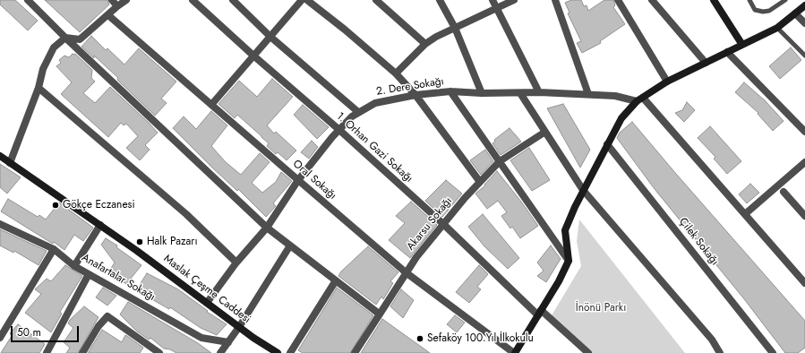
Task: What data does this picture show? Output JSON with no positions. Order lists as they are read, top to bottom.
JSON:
{
  "streets": {
    "street": [
      "2. Dere Sokağı",
      "1. Orhan Gazi Sokağı",
      "Oral Sokağı",
      "Akarsu Sokağı",
      "Çilek Sokağı",
      "Anafartalar Sokağı",
      "Maslak Çeşme Caddesi"
    ]
  },
  "crossings": [
    ["2. Dere Sokağı", "1. Orhan Gazi Sokağı"],
    ["2. Dere Sokağı", "Oral Sokağı"],
    ["2. Dere Sokağı", "Maslak Çeşme Caddesi"],
    ["1. Orhan Gazi Sokağı", "Akarsu Sokağı"],
    ["Oral Sokağı", "Akarsu Sokağı"]
  ],
  "parks": ["İnönü Parkı"],
  "places": ["Gökçe Eczanesi", "Halk Pazarı", "Sefaköy 100.Yıl İlkokulu"],
  "scale_bar": "50 m"
}
